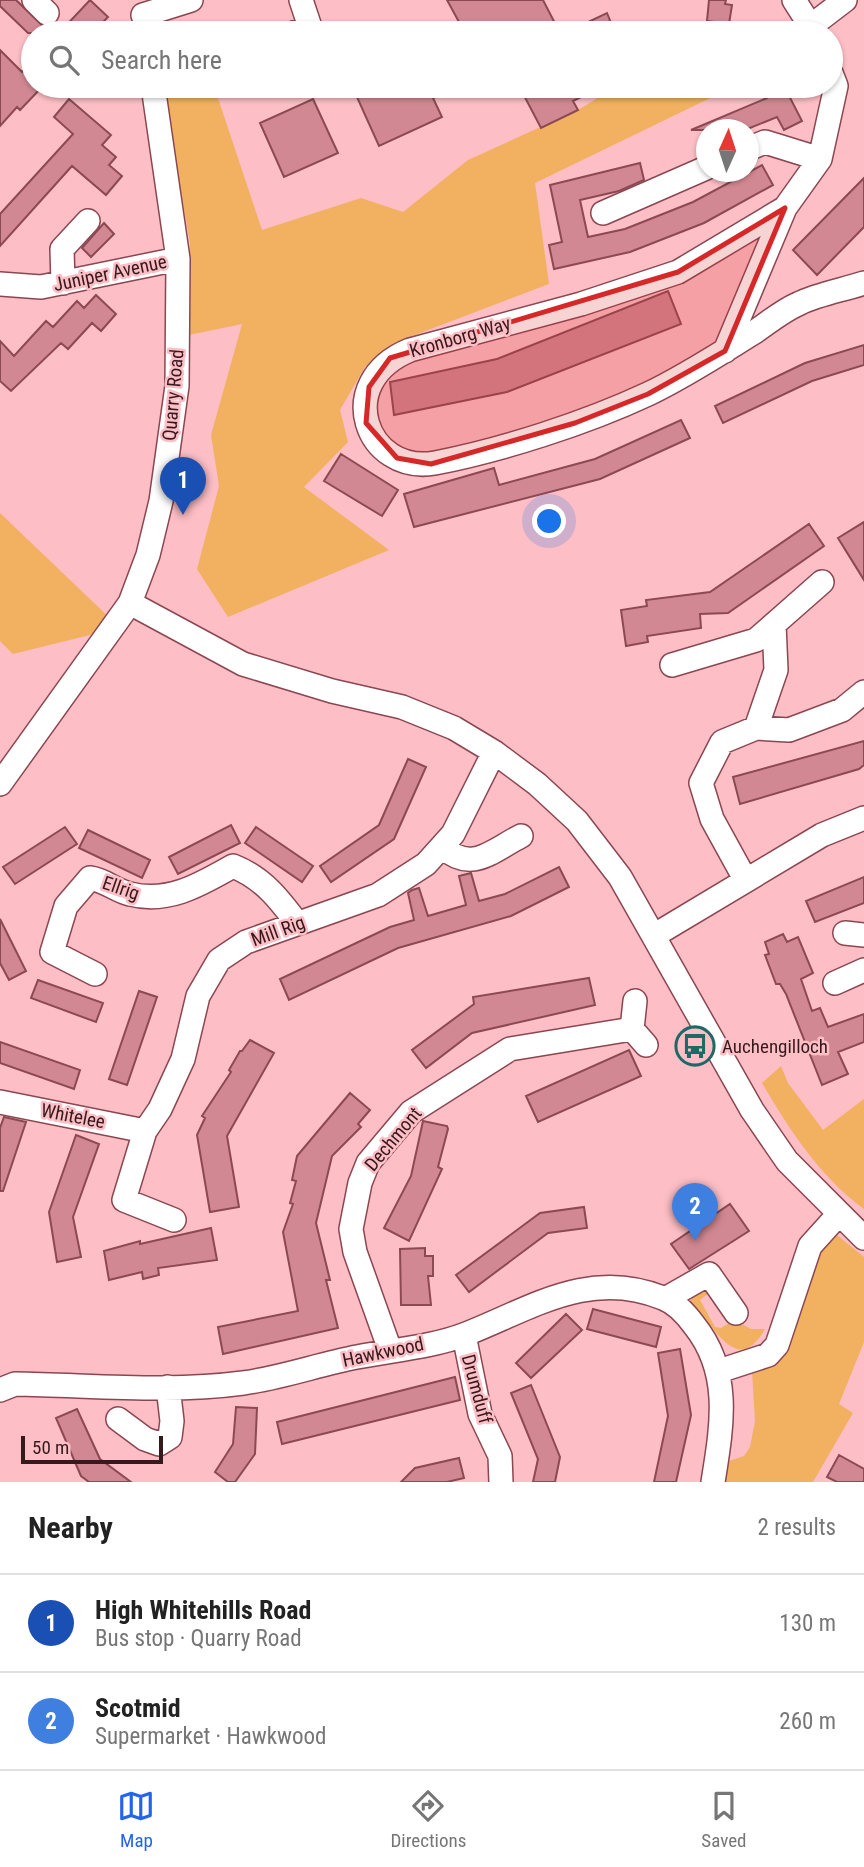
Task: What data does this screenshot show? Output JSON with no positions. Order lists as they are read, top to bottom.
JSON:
{
  "streets": {
    "street": [
      "Juniper Avenue",
      "Kronborg Way",
      "Quarry Road",
      "Ellrig",
      "Mill Rig",
      "Whitelee",
      "Dechmont",
      "Hawkwood",
      "Drumduff"
    ]
  },
  "crossings": [
    ["Juniper Avenue", "Quarry Road"],
    ["Ellrig", "Mill Rig"],
    ["Mill Rig", "Whitelee"],
    ["Dechmont", "Hawkwood"],
    ["Hawkwood", "Drumduff"]
  ],
  "places": {
    "bus stop": ["Auchengilloch"]
  },
  "scale_bar": "50 m",
  "north": "top",
  "page": {
    "search": "Search here",
    "pins": ["1", "2"],
    "scale": "50 m",
    "heading": ["Nearby", "2 results"],
    "list": [
      {
        "mark": "1",
        "name": "High Whitehills Road",
        "note": "Bus stop · Quarry Road",
        "value": "130 m"
      },
      {
        "mark": "2",
        "name": "Scotmid",
        "note": "Supermarket · Hawkwood",
        "value": "260 m"
      }
    ],
    "nav": ["Map", "Directions", "Saved"]
  }
}
